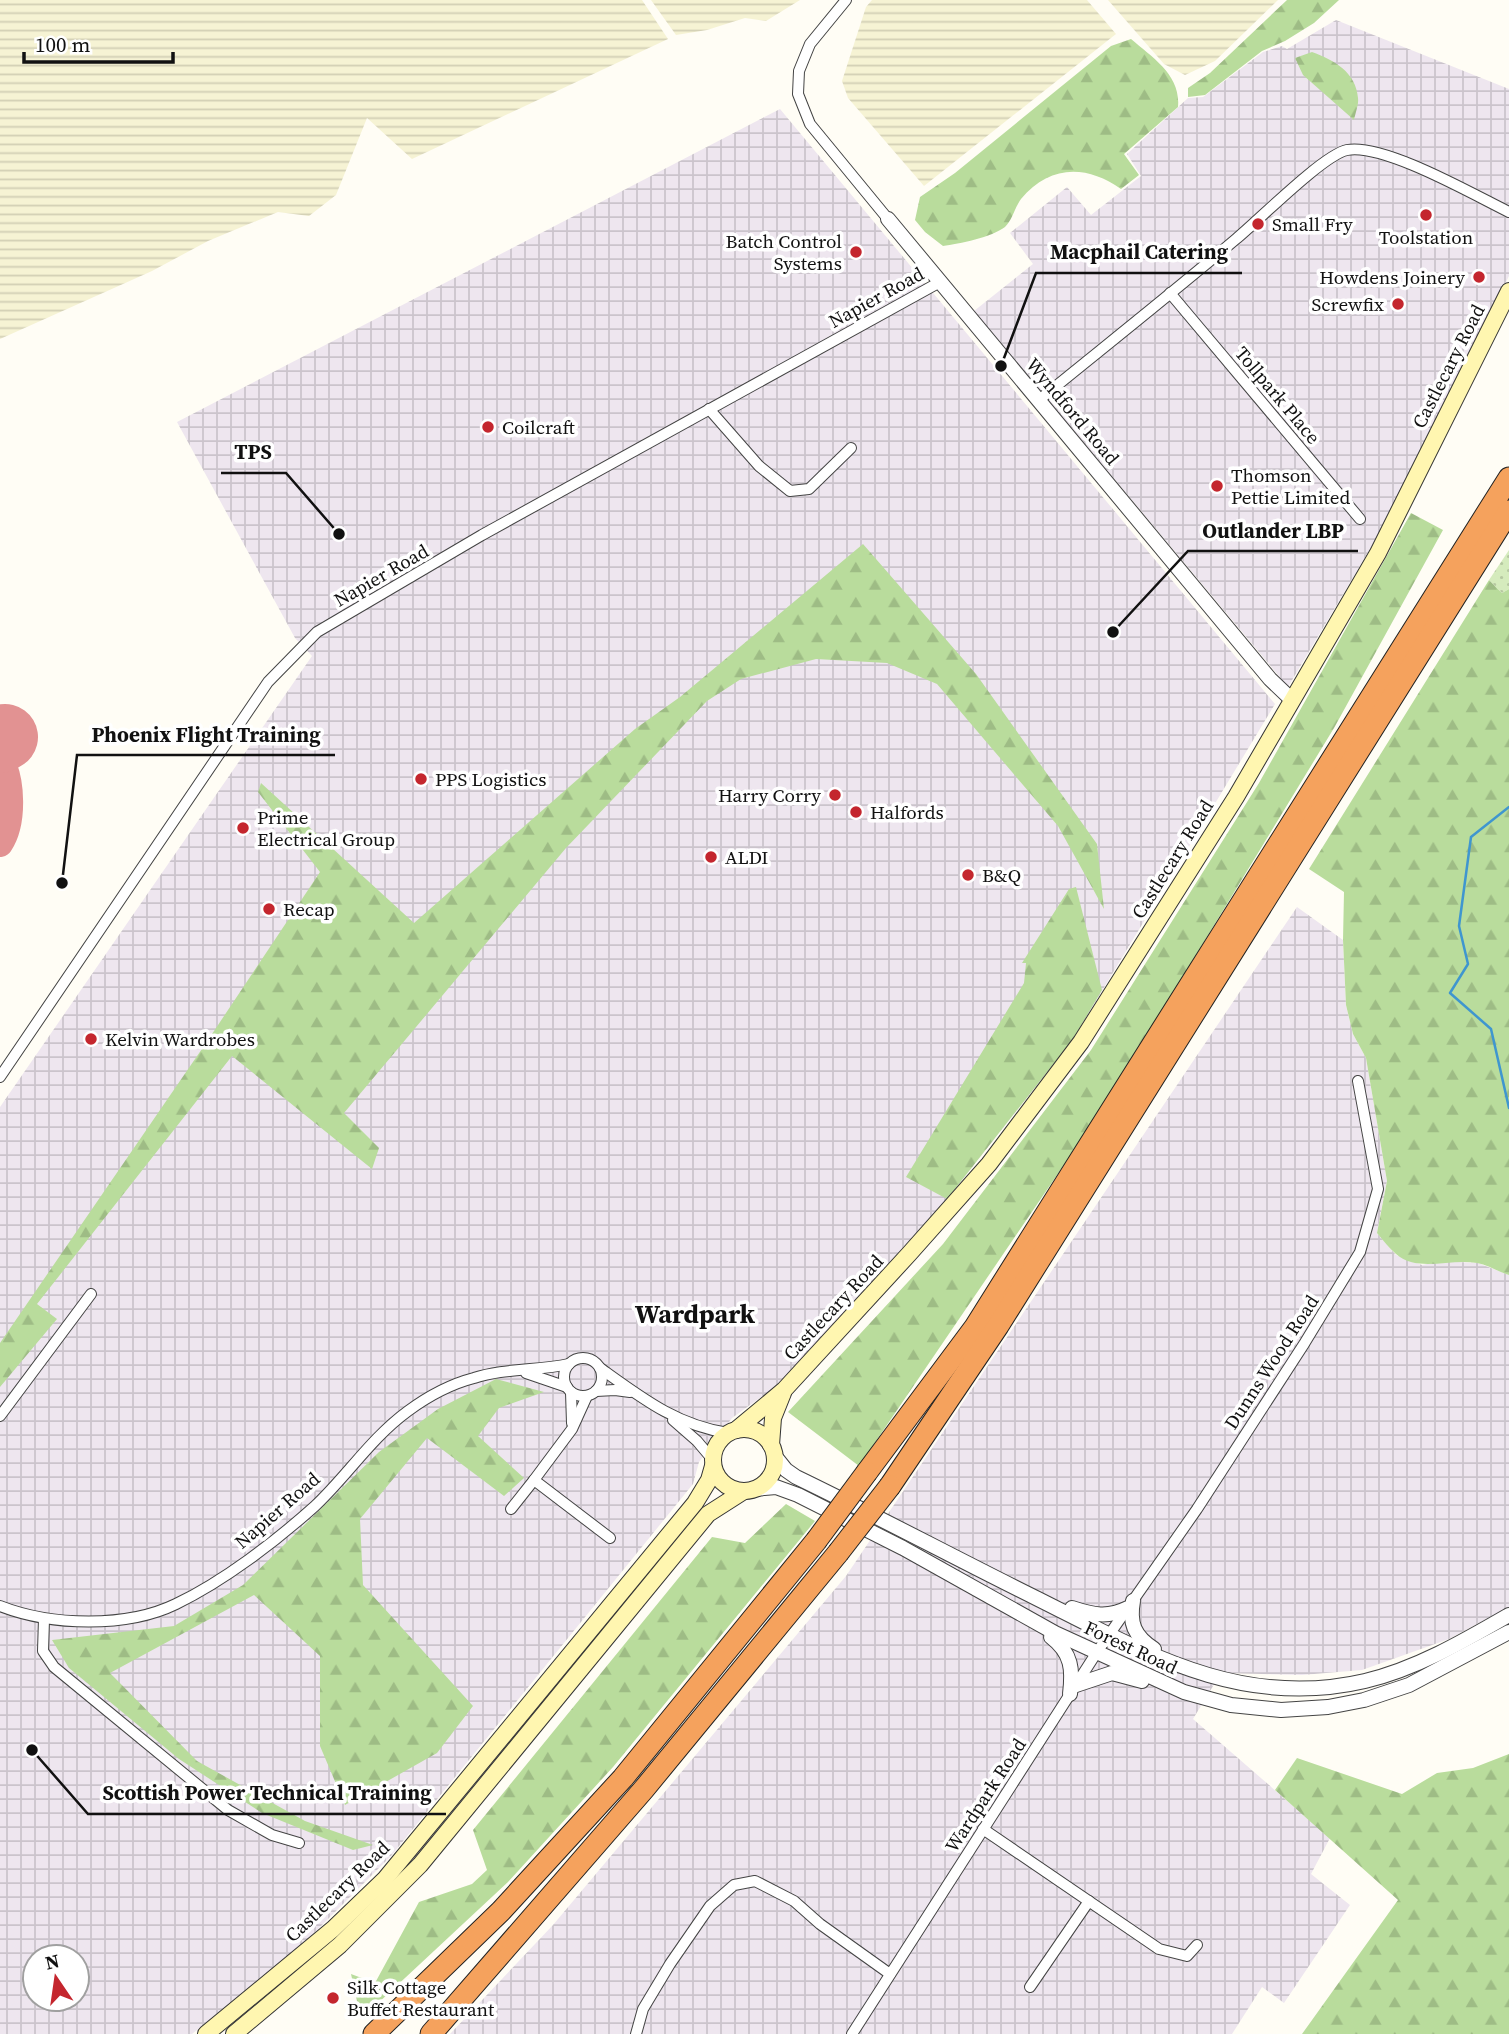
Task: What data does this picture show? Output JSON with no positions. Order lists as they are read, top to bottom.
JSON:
{
  "streets": {
    "main road": ["Castlecary Road"],
    "street": [
      "Napier Road",
      "Tollpark Place",
      "Wyndford Road",
      "Dunns Wood Road",
      "Forest Road",
      "Wardpark Road"
    ]
  },
  "crossings": [
    ["Napier Road", "Wyndford Road"],
    ["Castlecary Road", "Wyndford Road"],
    ["Castlecary Road", "Forest Road"],
    ["Dunns Wood Road", "Forest Road"],
    ["Dunns Wood Road", "Wardpark Road"],
    ["Forest Road", "Wardpark Road"]
  ],
  "districts": ["Wardpark"],
  "places": [
    "Toolstation",
    "Small Fry",
    "Batch Control Systems",
    "Howdens Joinery",
    "Screwfix",
    "Macphail Catering",
    "Coilcraft",
    "Thomson Pettie Limited",
    "TPS",
    "Outlander LBP",
    "PPS Logistics",
    "Harry Corry",
    "Halfords",
    "Prime Electrical Group",
    "ALDI",
    "B&Q",
    "Phoenix Flight Training",
    "Recap",
    "Kelvin Wardrobes",
    "Scottish Power Technical Training",
    "Silk Cottage Buffet Restaurant"
  ],
  "scale_bar": "100 m",
  "north": "top"
}
